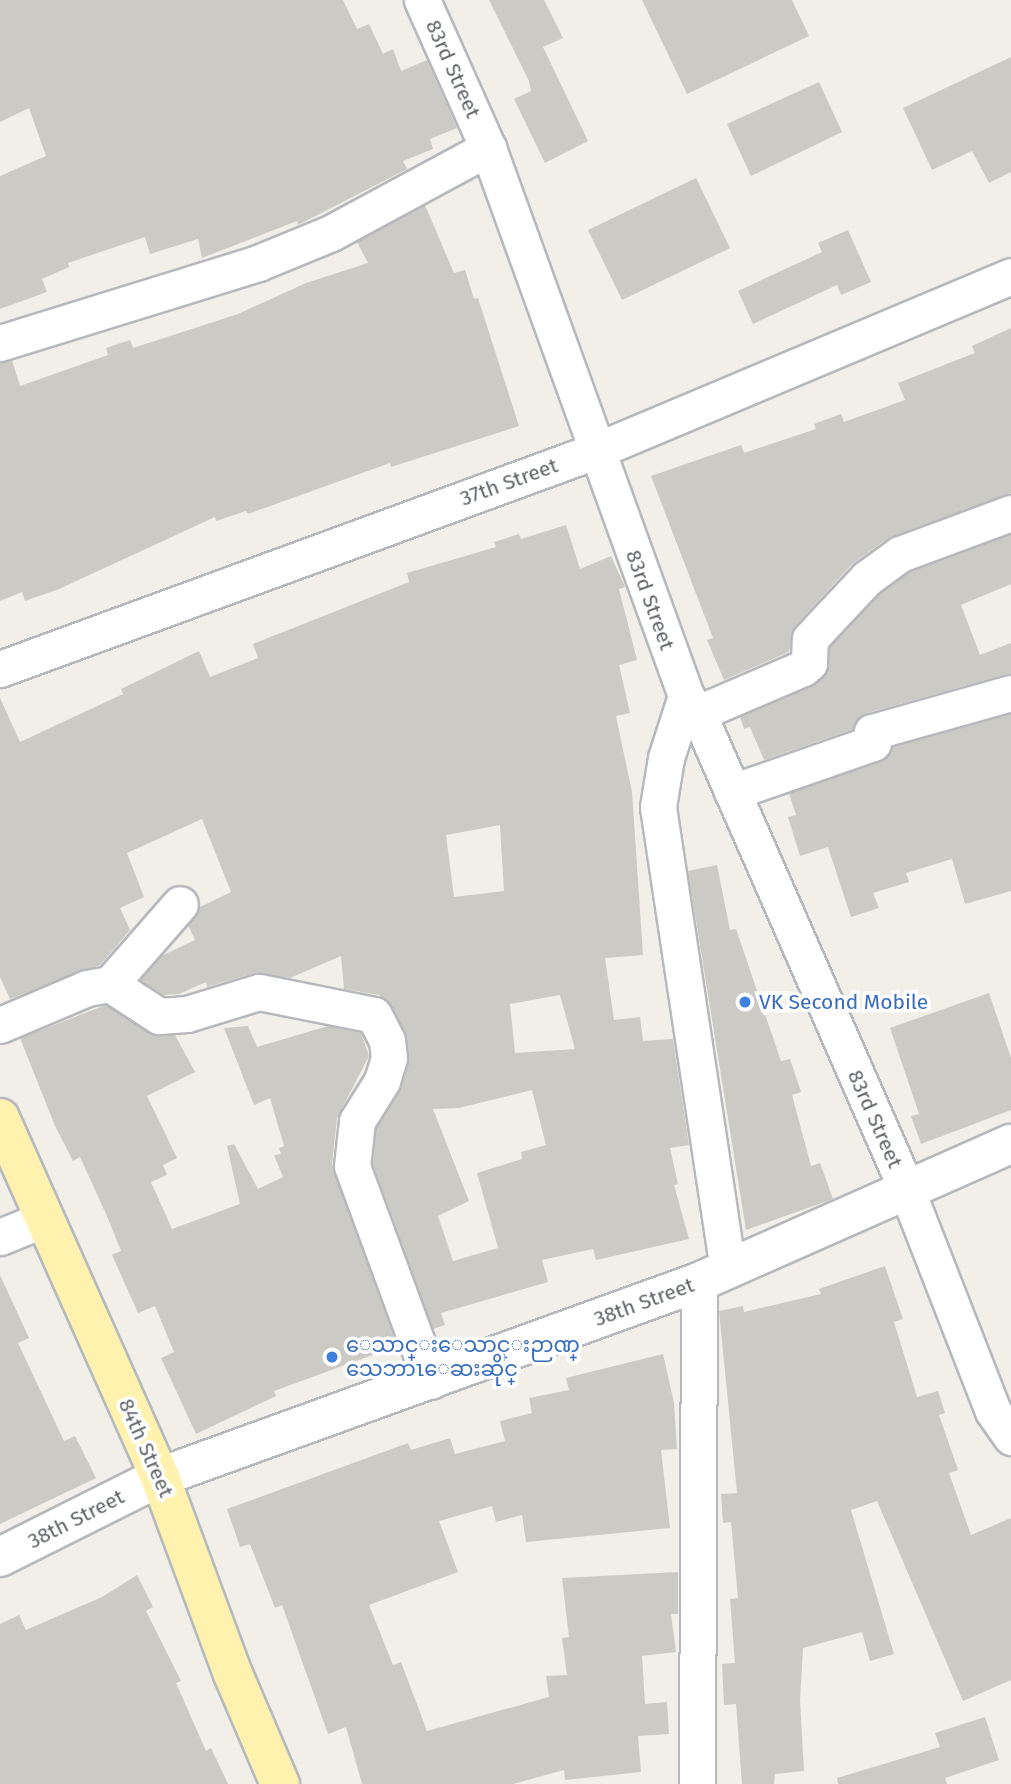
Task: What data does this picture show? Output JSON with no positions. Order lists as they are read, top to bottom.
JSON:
{
  "streets": {
    "main road": ["38th Street", "84th Street"],
    "street": ["83rd Street", "37th Street"]
  },
  "crossings": [
    ["83rd Street", "37th Street"],
    ["83rd Street", "38th Street"],
    ["38th Street", "84th Street"]
  ],
  "places": ["VK Second Mobile", "ေသာင္းေသာင္းဉာဏ္ သေဘာၤေဆးဆိုင္"]
}
